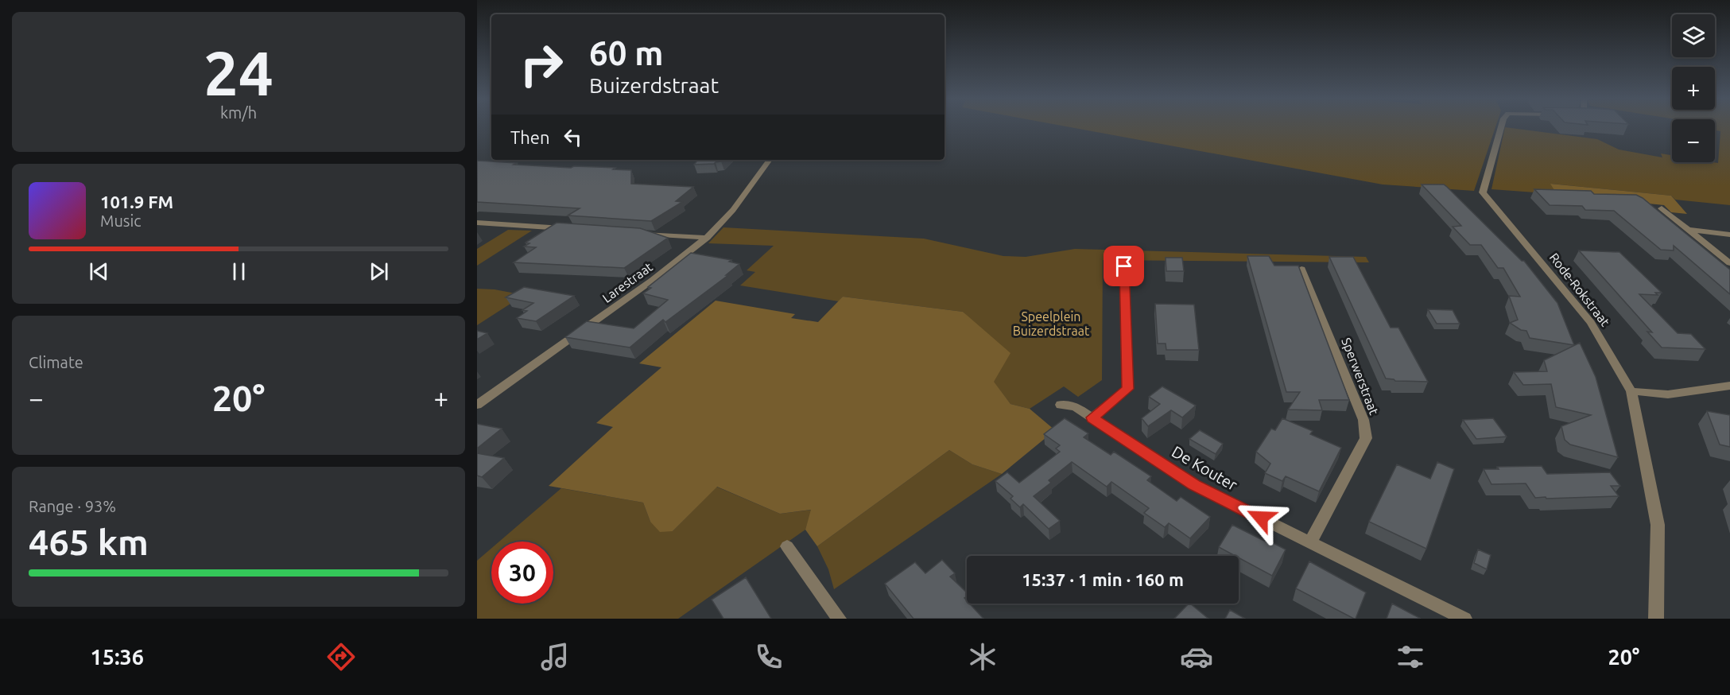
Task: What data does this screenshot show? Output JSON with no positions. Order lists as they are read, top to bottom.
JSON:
{
  "streets": {
    "street": [
      "Larestraat",
      "Rode-Rokstraat",
      "Sperwerstraat",
      "De Kouter"
    ]
  },
  "crossings": [
    ["Sperwerstraat", "De Kouter"]
  ],
  "parks": ["Speelplein Buizerdstraat"],
  "page": {
    "tile": [
      ["24", "km/h"],
      "Climate",
      ["Range · 93%", "465 km"]
    ],
    "map_buttons": ["+", "−"],
    "turn": ["60 m", "Buizerdstraat"],
    "then": "Then",
    "song": ["101.9 FM", "Music"],
    "heat": ["−", "20°", "+"],
    "limit": "30",
    "trip": "15:37 · 1 min · 160 m",
    "tabs": ["15:36", "20°"]
  }
}
